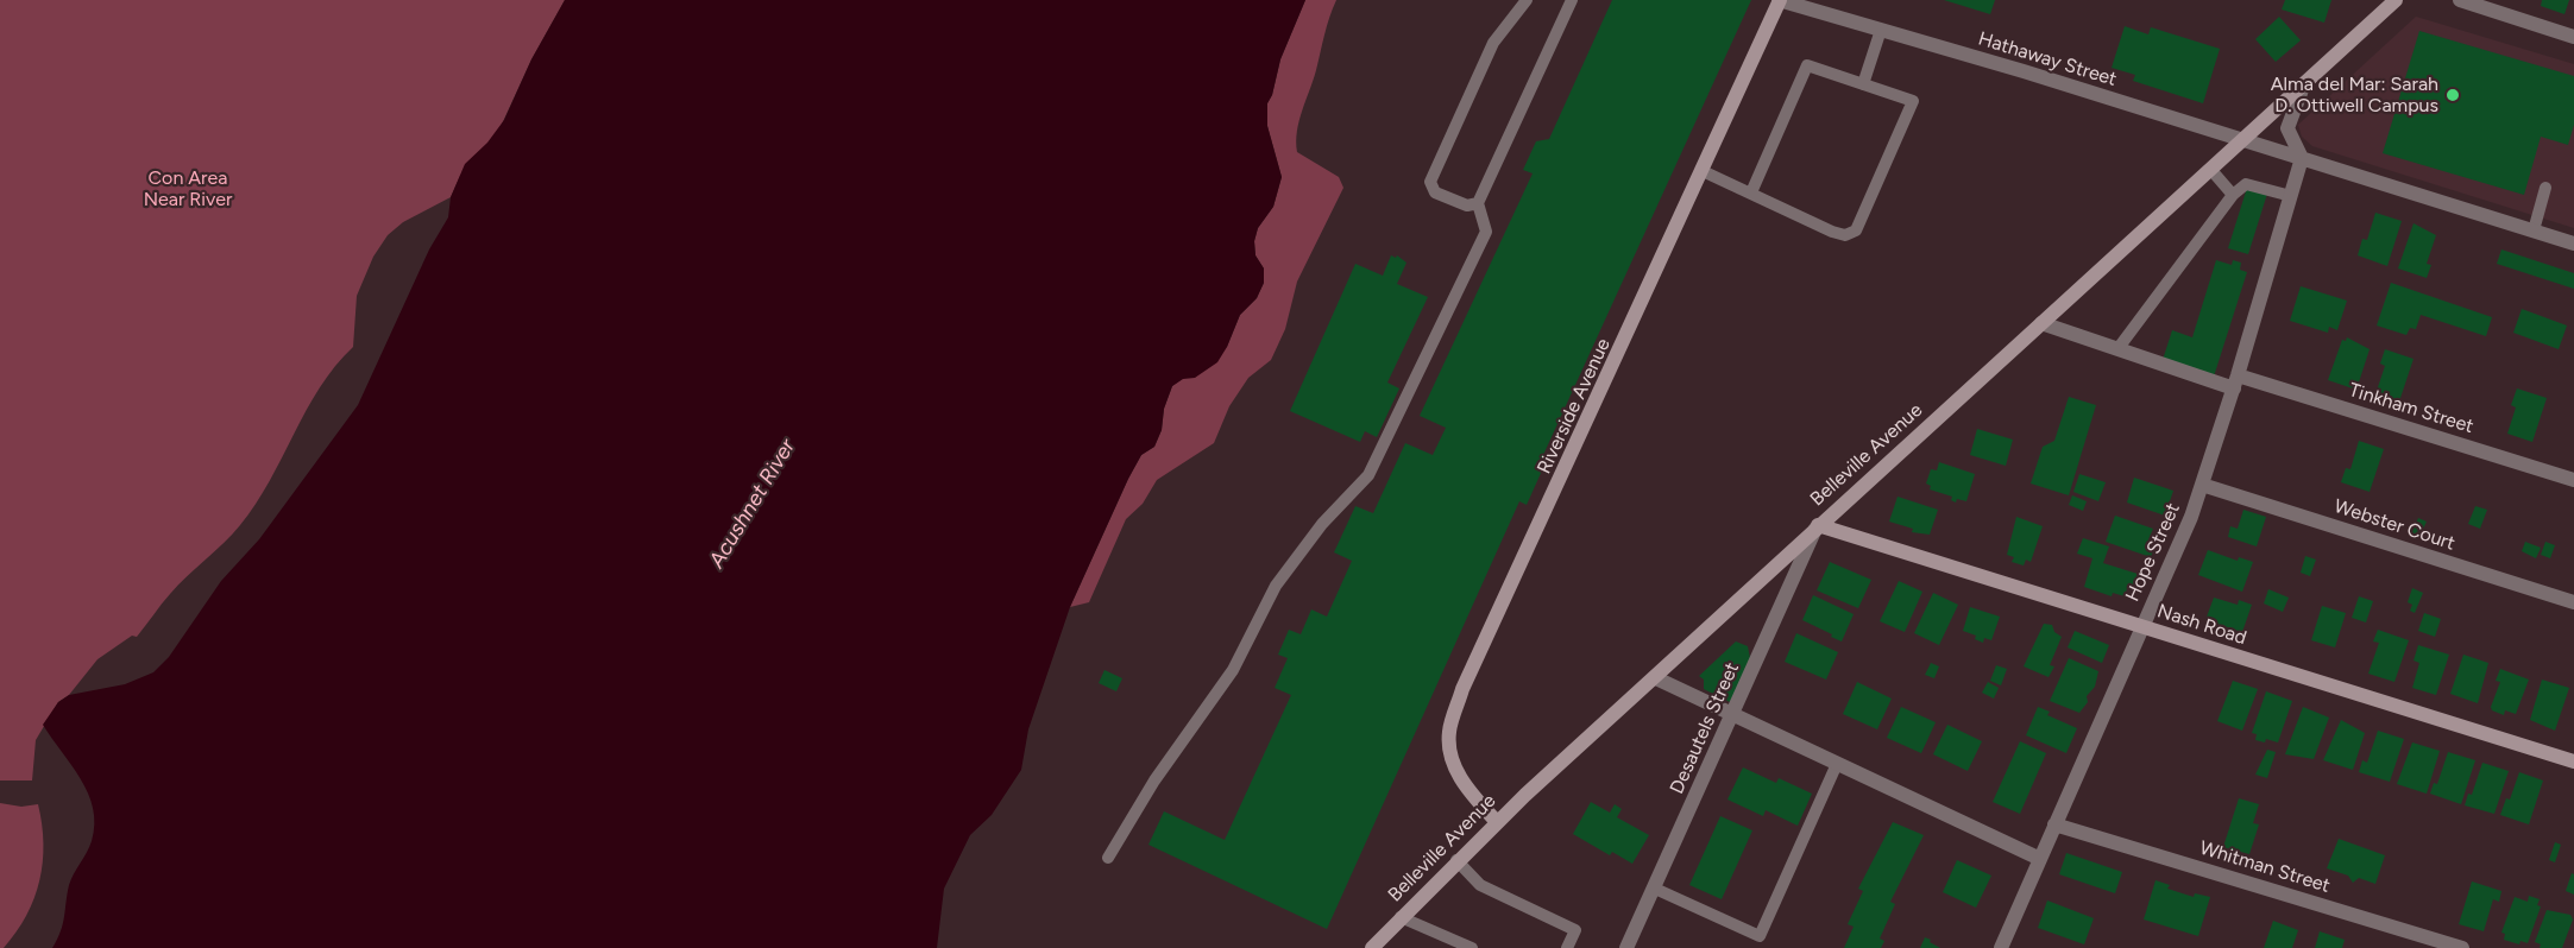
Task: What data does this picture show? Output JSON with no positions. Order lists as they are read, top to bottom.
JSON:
{
  "streets": {
    "main road": ["Riverside Avenue", "Belleville Avenue", "Nash Road"],
    "street": [
      "Hathaway Street",
      "Tinkham Street",
      "Webster Court",
      "Hope Street",
      "Desautels Street",
      "Whitman Street"
    ]
  },
  "crossings": [
    ["Hathaway Street", "Riverside Avenue"],
    ["Hathaway Street", "Belleville Avenue"],
    ["Hathaway Street", "Hope Street"],
    ["Riverside Avenue", "Belleville Avenue"],
    ["Tinkham Street", "Belleville Avenue"],
    ["Tinkham Street", "Hope Street"],
    ["Belleville Avenue", "Nash Road"],
    ["Belleville Avenue", "Desautels Street"],
    ["Webster Court", "Hope Street"],
    ["Hope Street", "Nash Road"],
    ["Hope Street", "Whitman Street"],
    ["Nash Road", "Desautels Street"]
  ],
  "water": ["Acushnet River"],
  "parks": ["Con Area Near River"],
  "places": ["Alma del Mar: Sarah D. Ottiwell Campus"]
}
